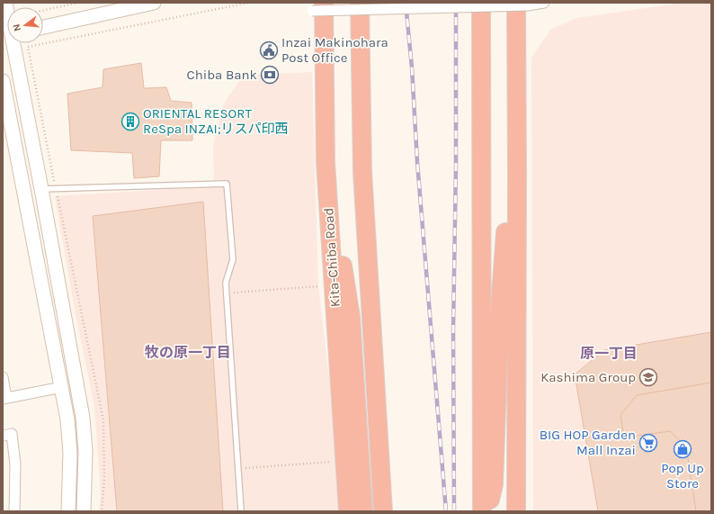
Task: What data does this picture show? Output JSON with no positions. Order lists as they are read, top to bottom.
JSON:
{
  "streets": {
    "highway": ["Kita-Chiba Road"]
  },
  "districts": ["牧の原一丁目", "原一丁目"],
  "places": {
    "public building": ["Inzai Makinohara Post Office"],
    "bank": ["Chiba Bank"],
    "building": ["ORIENTAL RESORT ReSpa INZAI;リスパ印西"],
    "school or university": ["Kashima Group"],
    "supermarket": ["BIG HOP Garden Mall Inzai"],
    "shop": ["Pop Up Store"]
  },
  "north": "left"
}
